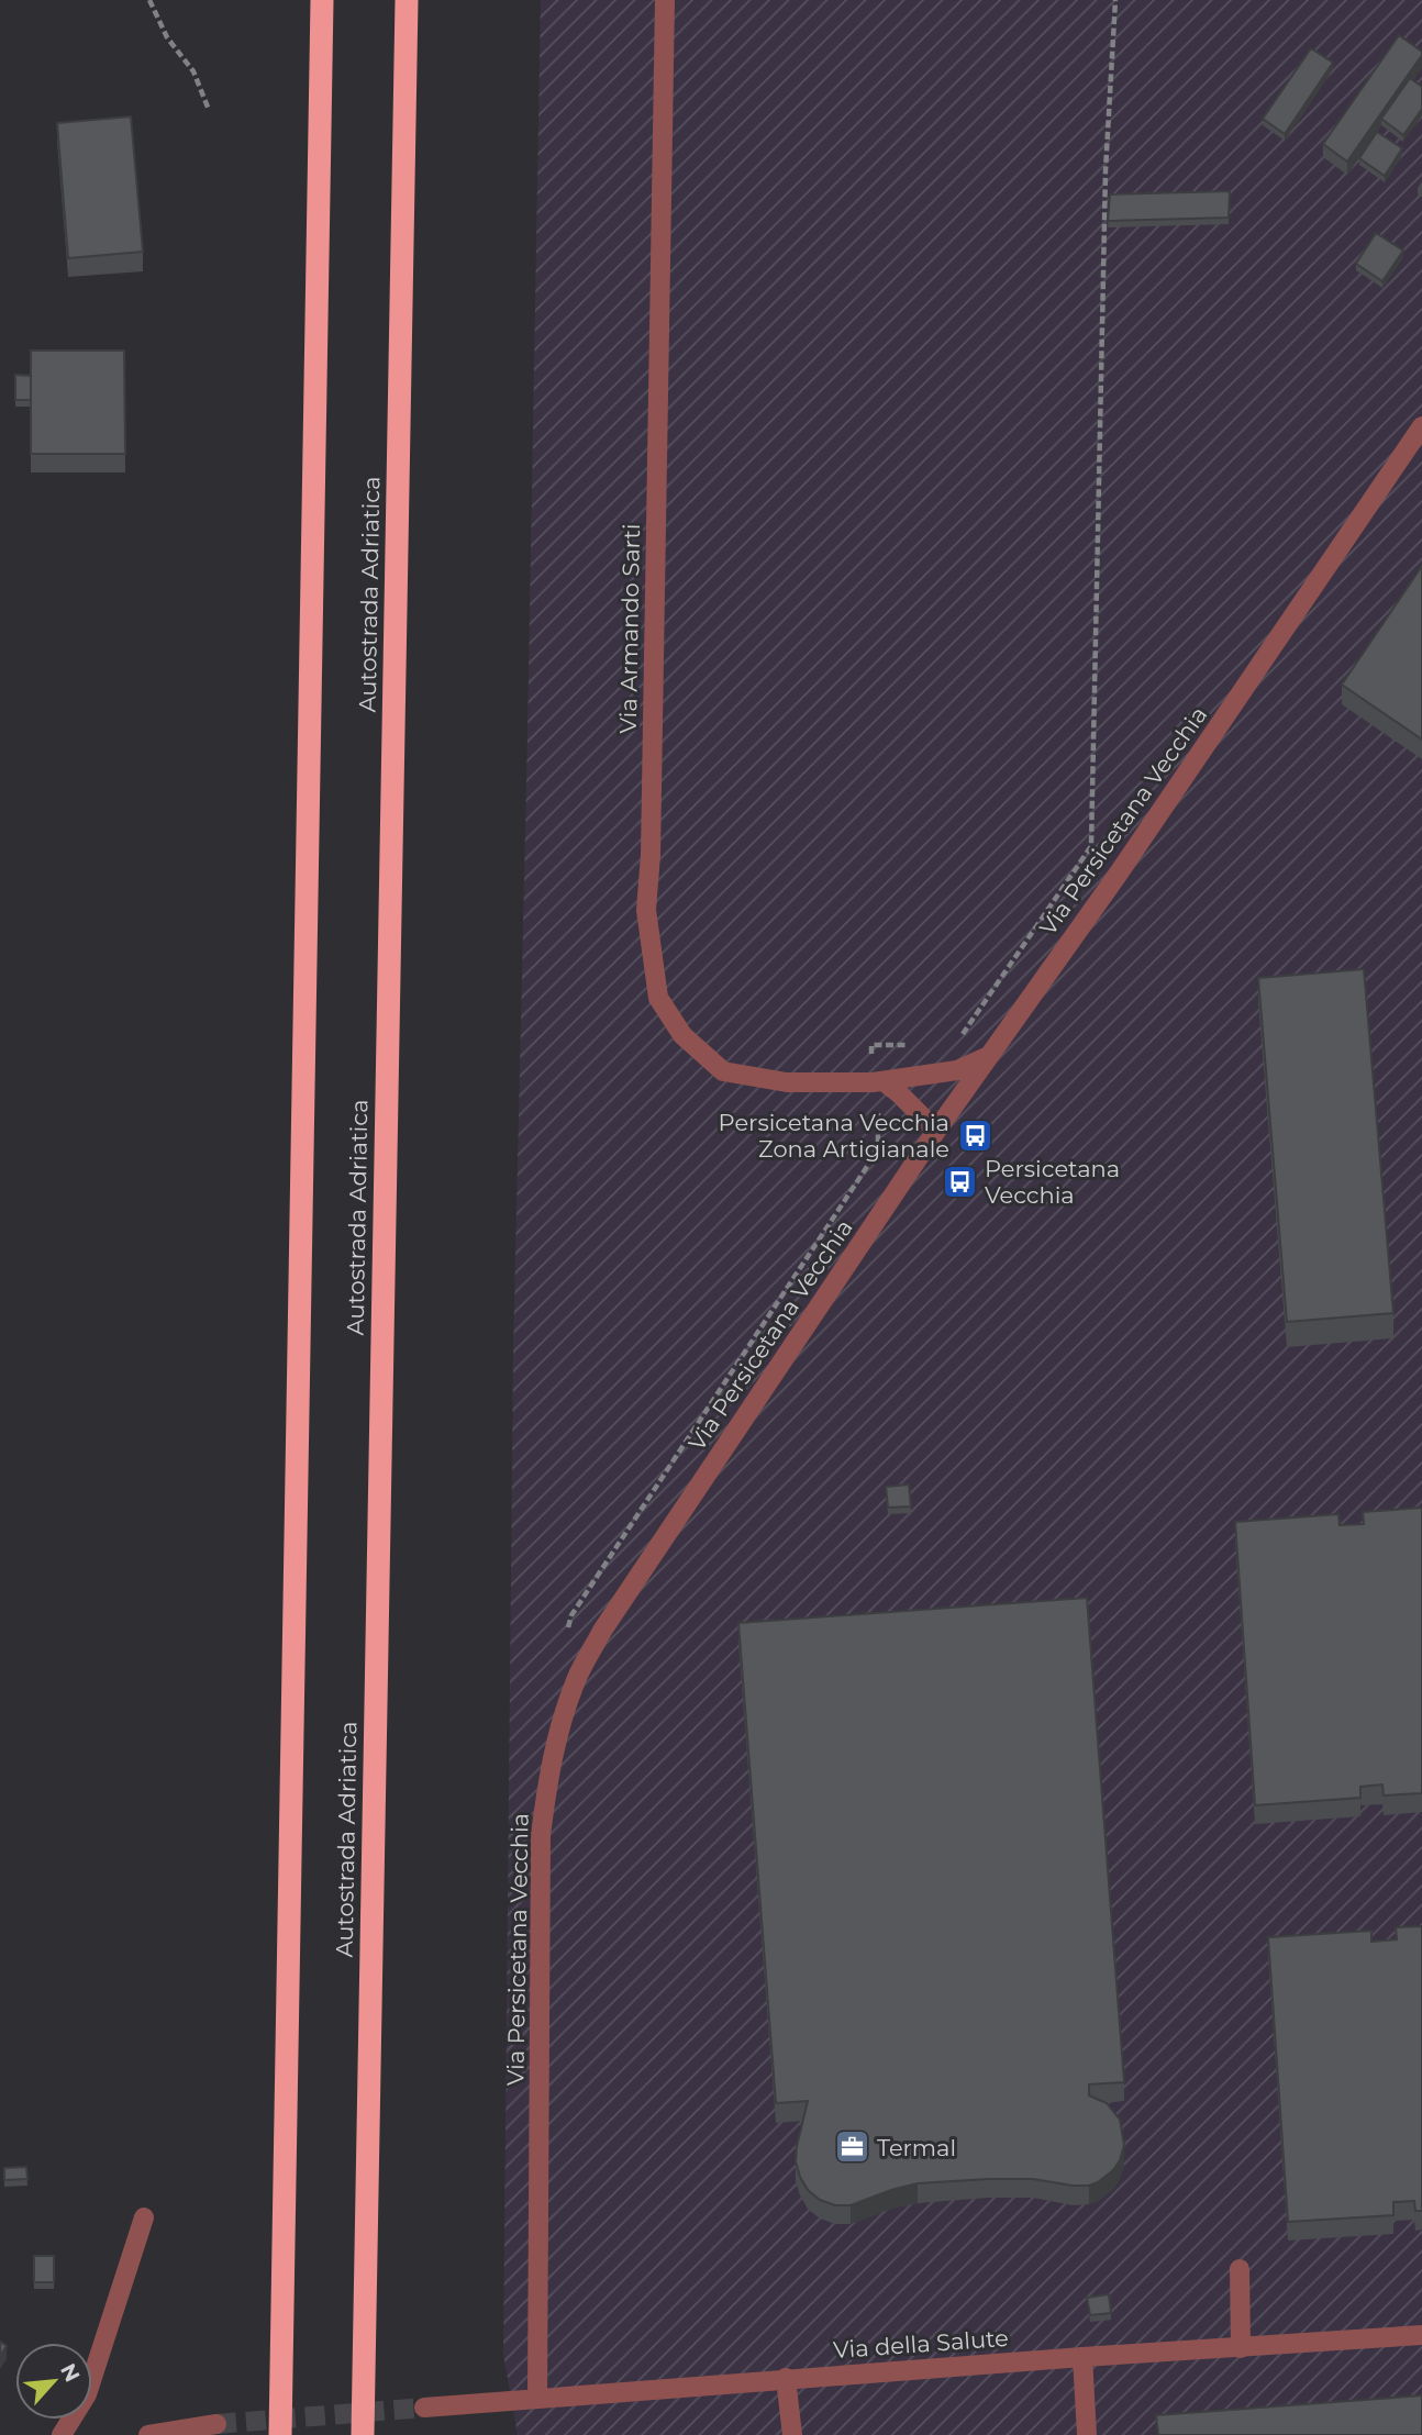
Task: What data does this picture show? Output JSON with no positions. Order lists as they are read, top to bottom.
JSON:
{
  "streets": {
    "highway": ["Autostrada Adriatica"],
    "street": ["Via Armando Sarti", "Via Persicetana Vecchia", "Via della Salute"]
  },
  "crossings": [
    ["Via Armando Sarti", "Via Persicetana Vecchia"],
    ["Via Persicetana Vecchia", "Via della Salute"]
  ],
  "places": {
    "bus stop": ["Persicetana Vecchia Zona Artigianale", "Persicetana Vecchia"],
    "office": ["Termal"]
  },
  "north": "top right"
}
